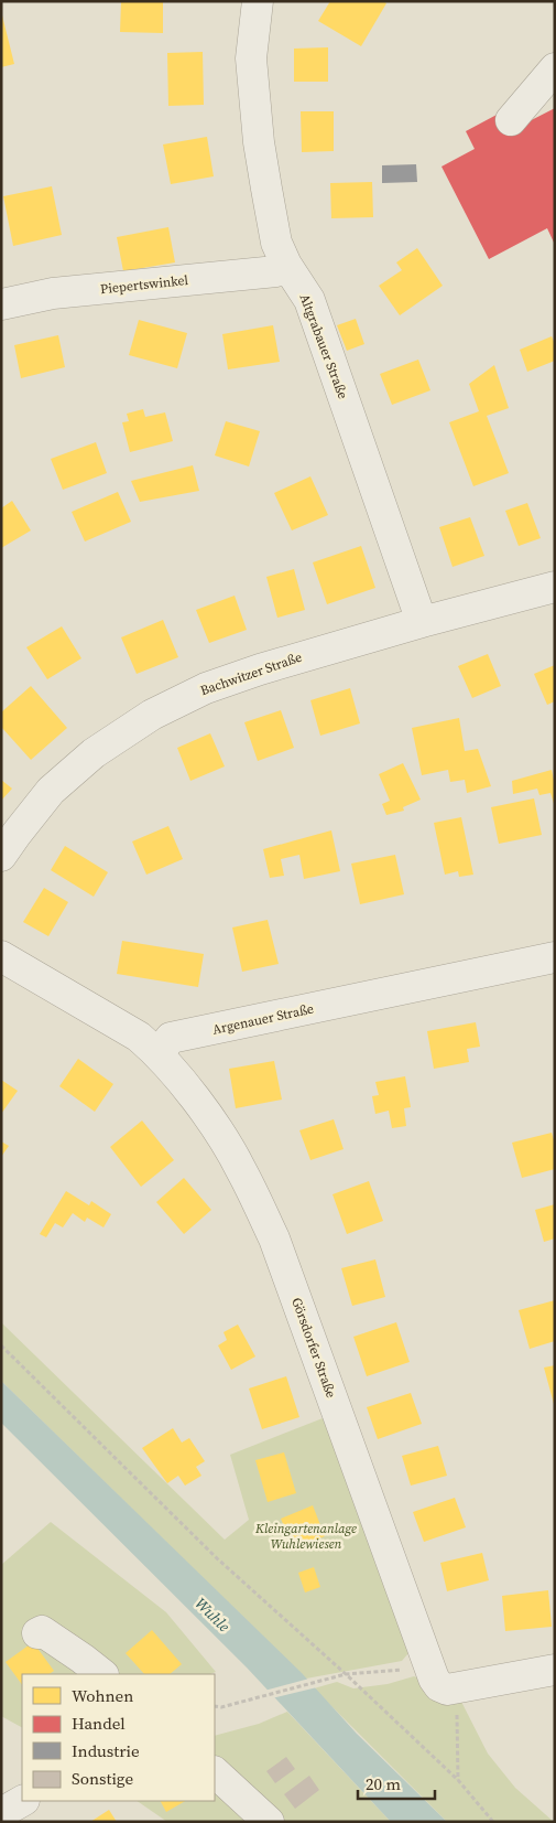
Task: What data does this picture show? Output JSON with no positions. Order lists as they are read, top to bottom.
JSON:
{
  "streets": {
    "street": [
      "Piepertswinkel",
      "Altgrabauer Straße",
      "Bachwitzer Straße",
      "Argenauer Straße",
      "Görsdorfer Straße"
    ]
  },
  "crossings": [
    ["Piepertswinkel", "Altgrabauer Straße"],
    ["Altgrabauer Straße", "Bachwitzer Straße"],
    ["Argenauer Straße", "Görsdorfer Straße"]
  ],
  "water": ["Wuhle"],
  "parks": ["Kleingartenanlage Wuhlewiesen"],
  "legend": [
    "Wohnen",
    "Handel",
    "Industrie",
    "Sonstige"
  ],
  "scale_bar": "20 m"
}
